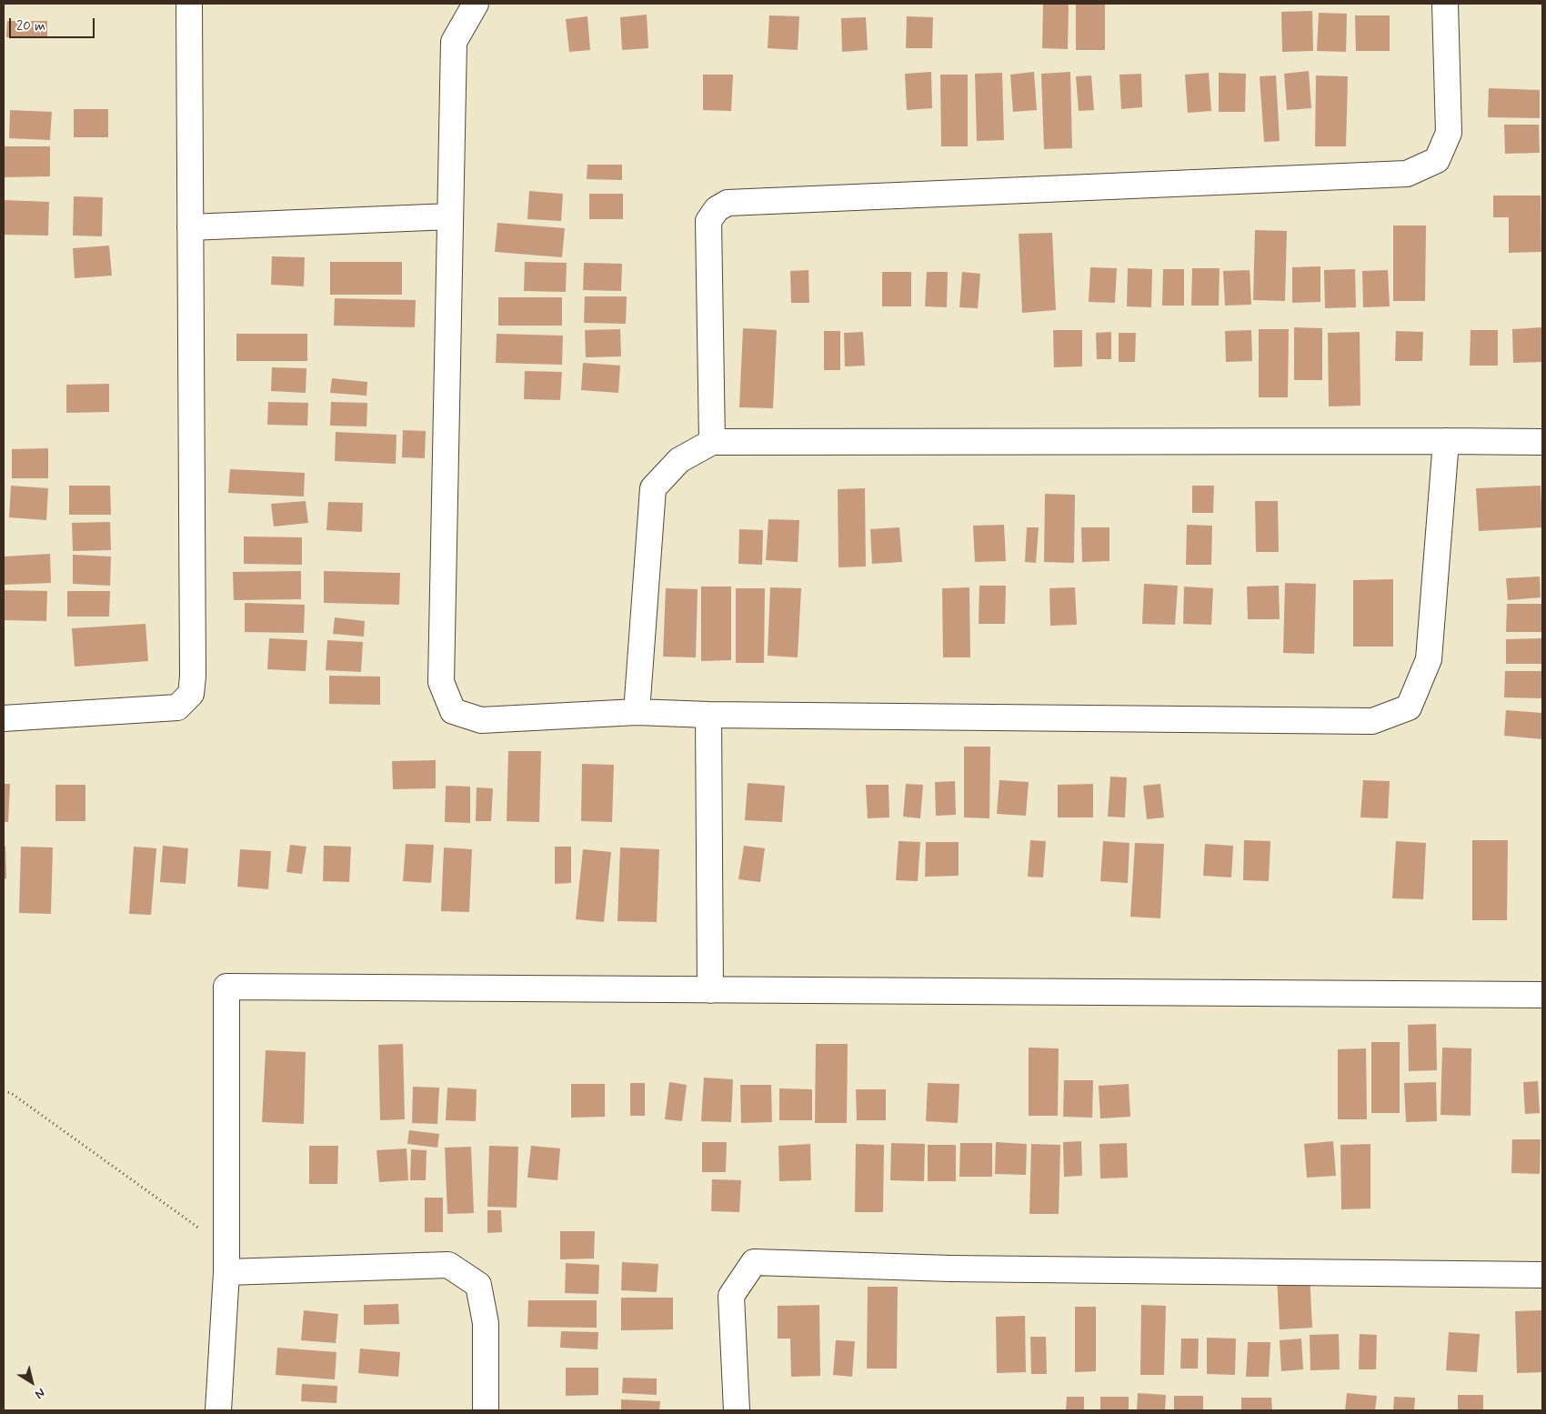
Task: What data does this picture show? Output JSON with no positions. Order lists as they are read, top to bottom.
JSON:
{
  "scale_bar": "20 m",
  "north": "bottom right"
}
